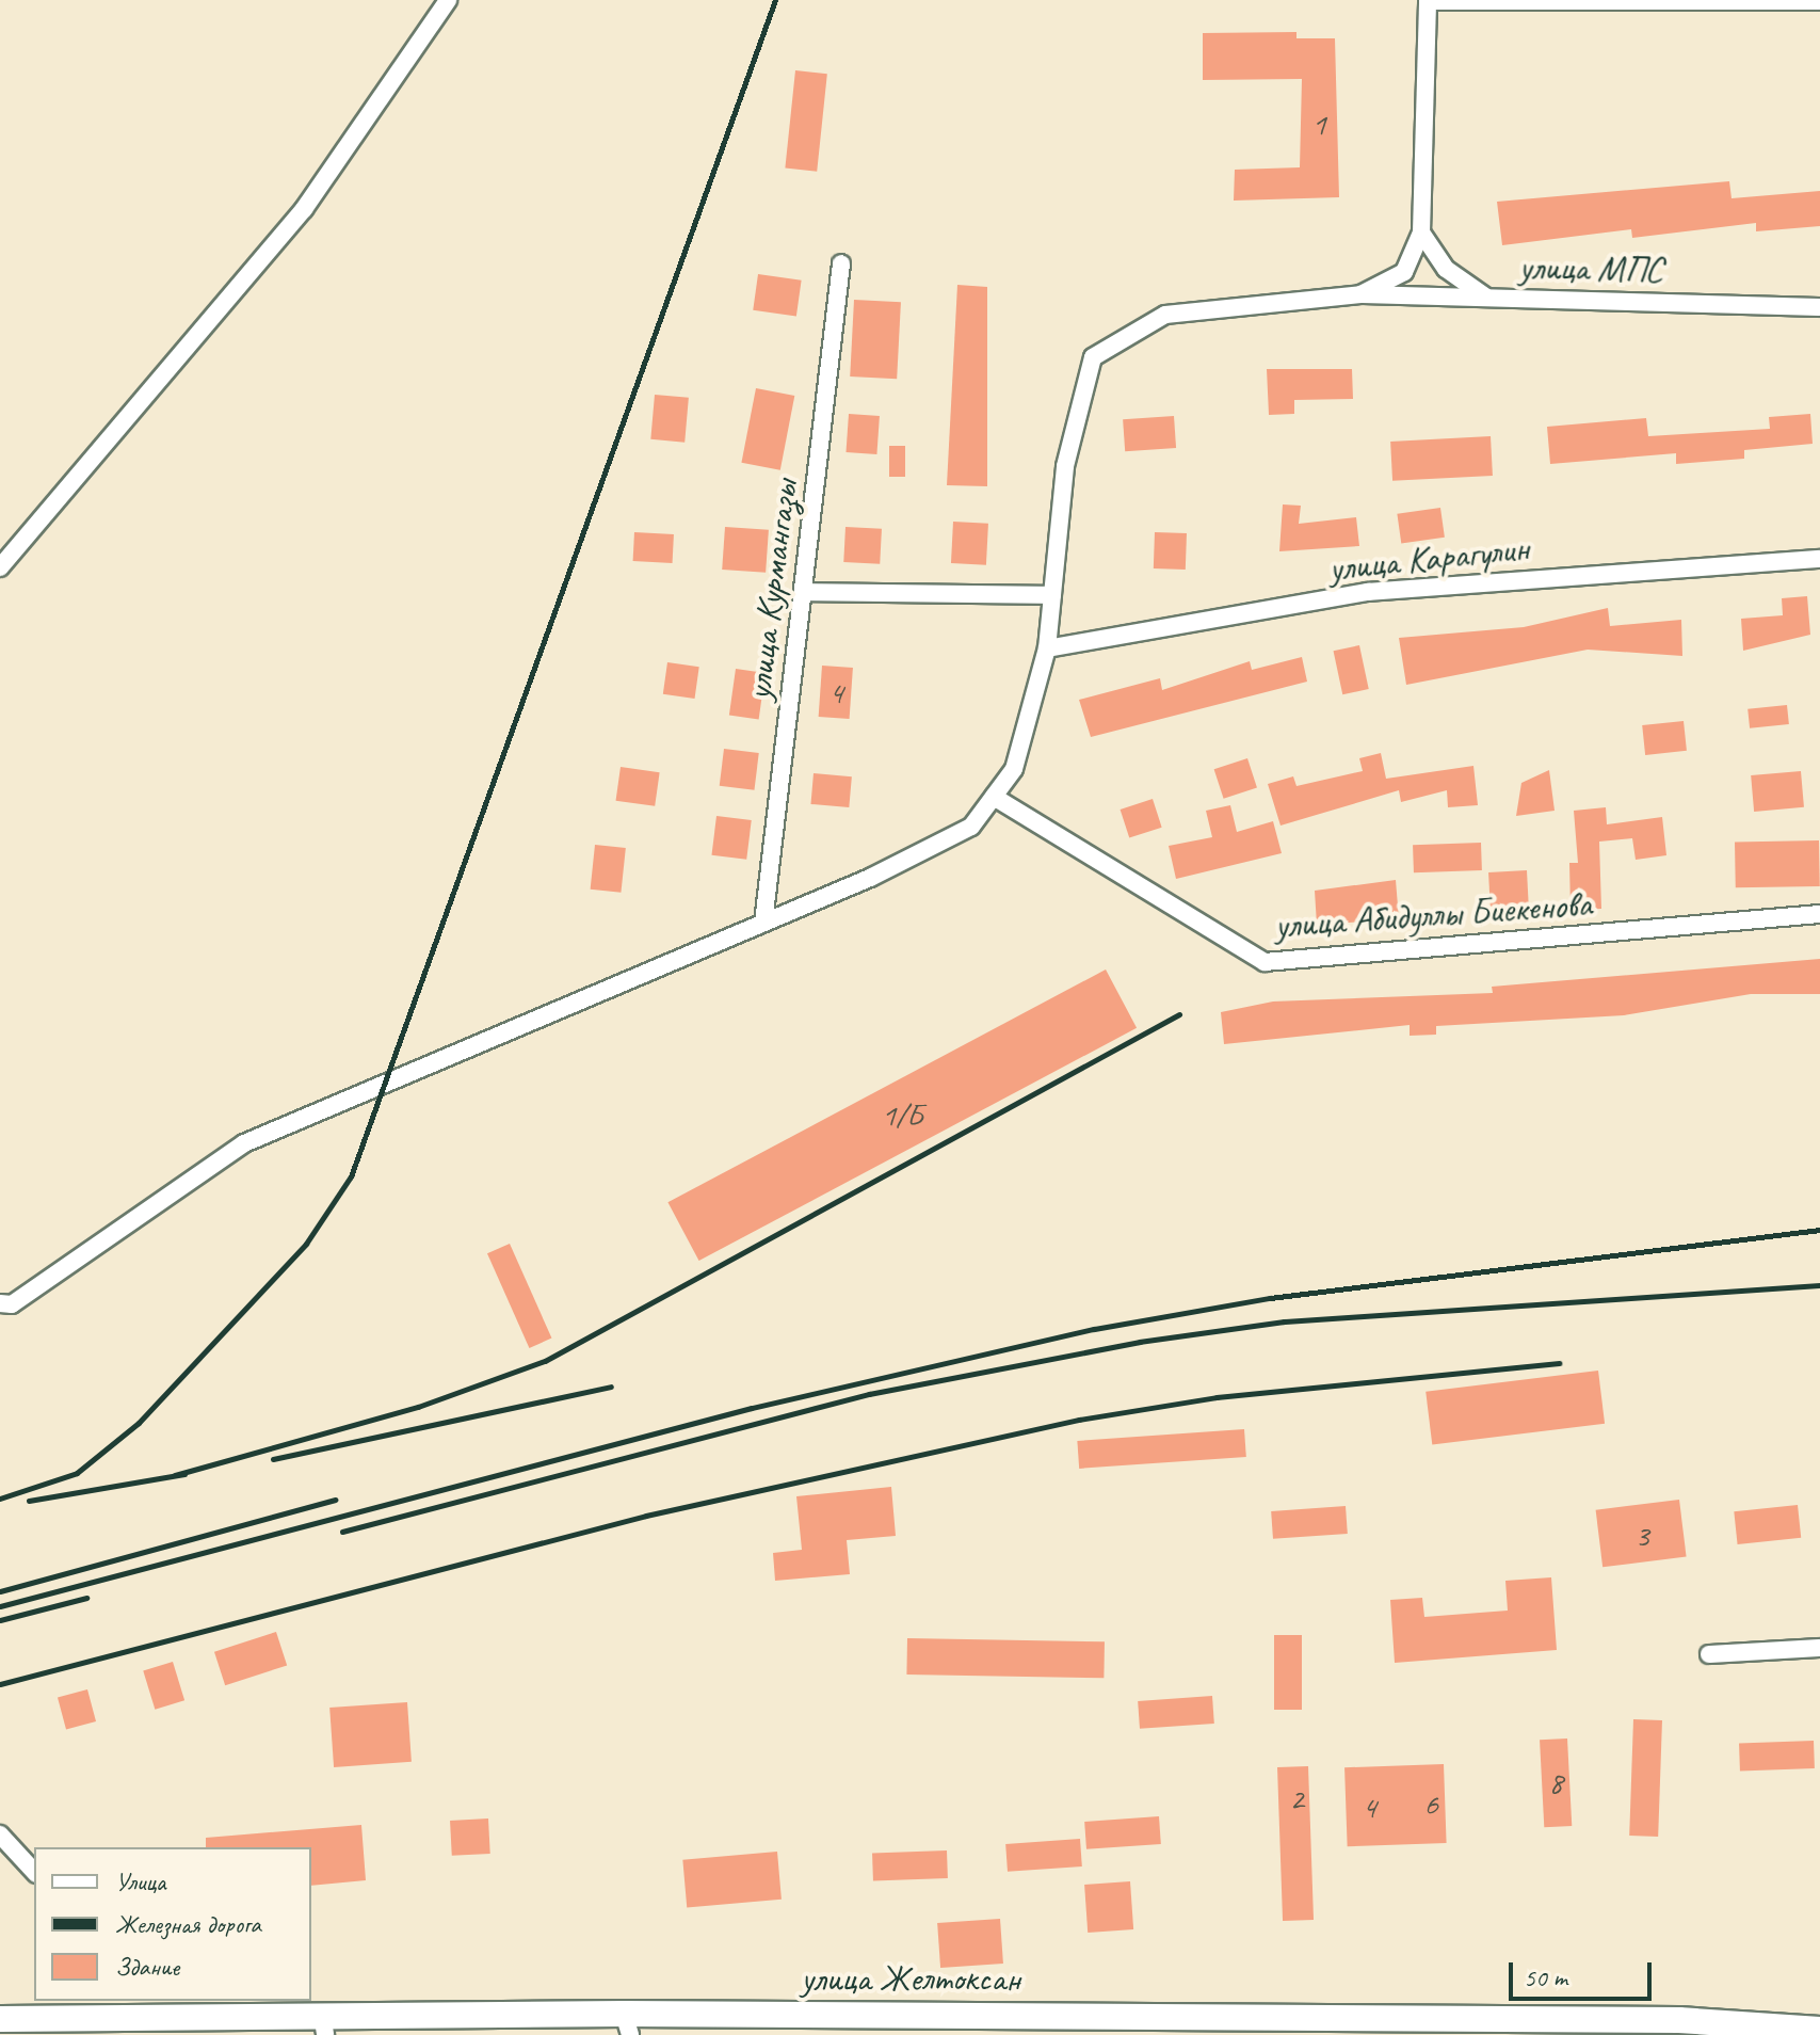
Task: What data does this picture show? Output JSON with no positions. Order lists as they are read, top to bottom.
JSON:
{
  "streets": {
    "main road": ["улица Желтоксан"],
    "street": [
      "улица МПС",
      "улица Карагулин",
      "улица Курмангазы",
      "улица Абидуллы Биекенова"
    ]
  },
  "house_numbers": [
    "1",
    "4",
    "1/Б",
    "3",
    "8",
    "2",
    "6",
    "4"
  ],
  "legend": ["Улица", "Железная дорога", "Здание"],
  "scale_bar": "50 m"
}
